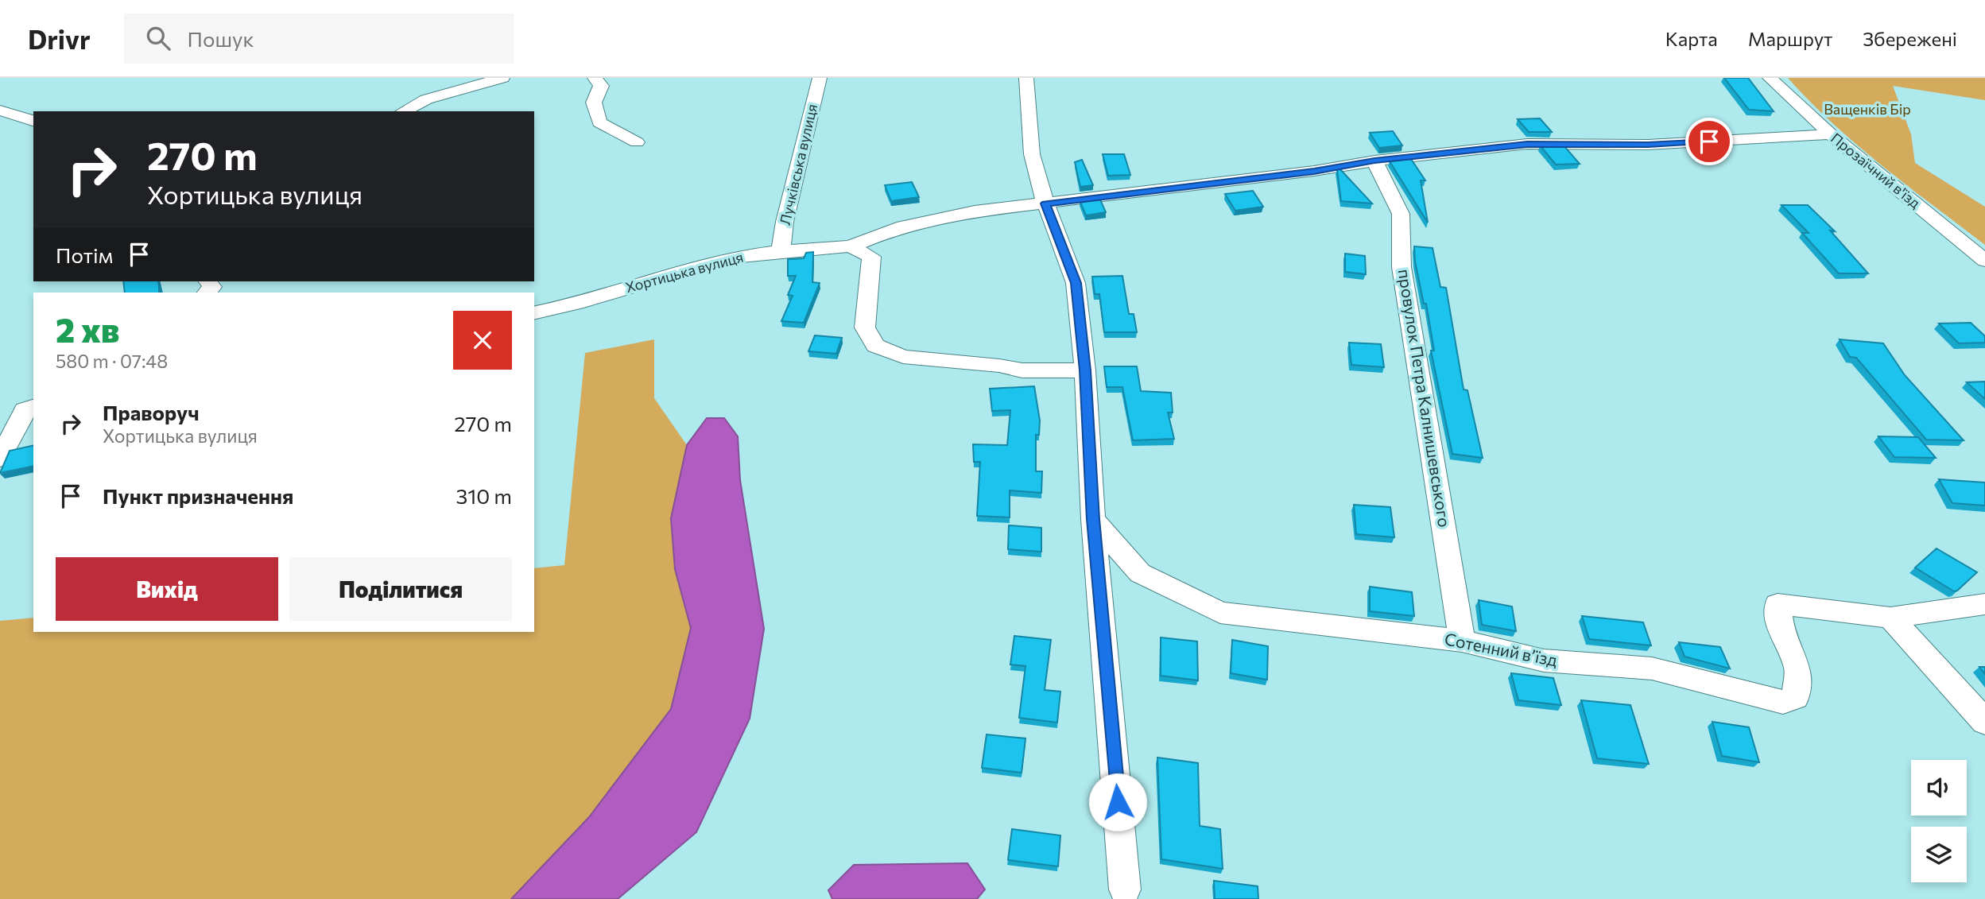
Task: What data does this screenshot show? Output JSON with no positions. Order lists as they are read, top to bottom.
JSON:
{
  "streets": {
    "street": [
      "Лучківська вулиця",
      "Прозаїчний в'їзд",
      "Хортицька вулиця",
      "провулок Петра Калнишевського",
      "Сотенний в’їзд"
    ]
  },
  "crossings": [
    ["Лучківська вулиця", "Хортицька вулиця"],
    ["Прозаїчний в'їзд", "Хортицька вулиця"],
    ["Хортицька вулиця", "провулок Петра Калнишевського"],
    ["провулок Петра Калнишевського", "Сотенний в’їзд"]
  ],
  "parks": ["Ващенків Бір"],
  "page": {
    "header": "Drivr",
    "search": "Пошук",
    "nav": ["Карта", "Маршрут", "Збережені"],
    "turn": ["270 m", "Хортицька вулиця"],
    "then": "Потім",
    "heading": ["2 хв", "580 m · 07:48"],
    "list": [
      {
        "name": "Праворуч",
        "note": "Хортицька вулиця",
        "value": "270 m"
      },
      {
        "name": "Пункт призначення",
        "value": "310 m"
      }
    ],
    "buttons": ["Вихід", "Поділитися"]
  }
}
